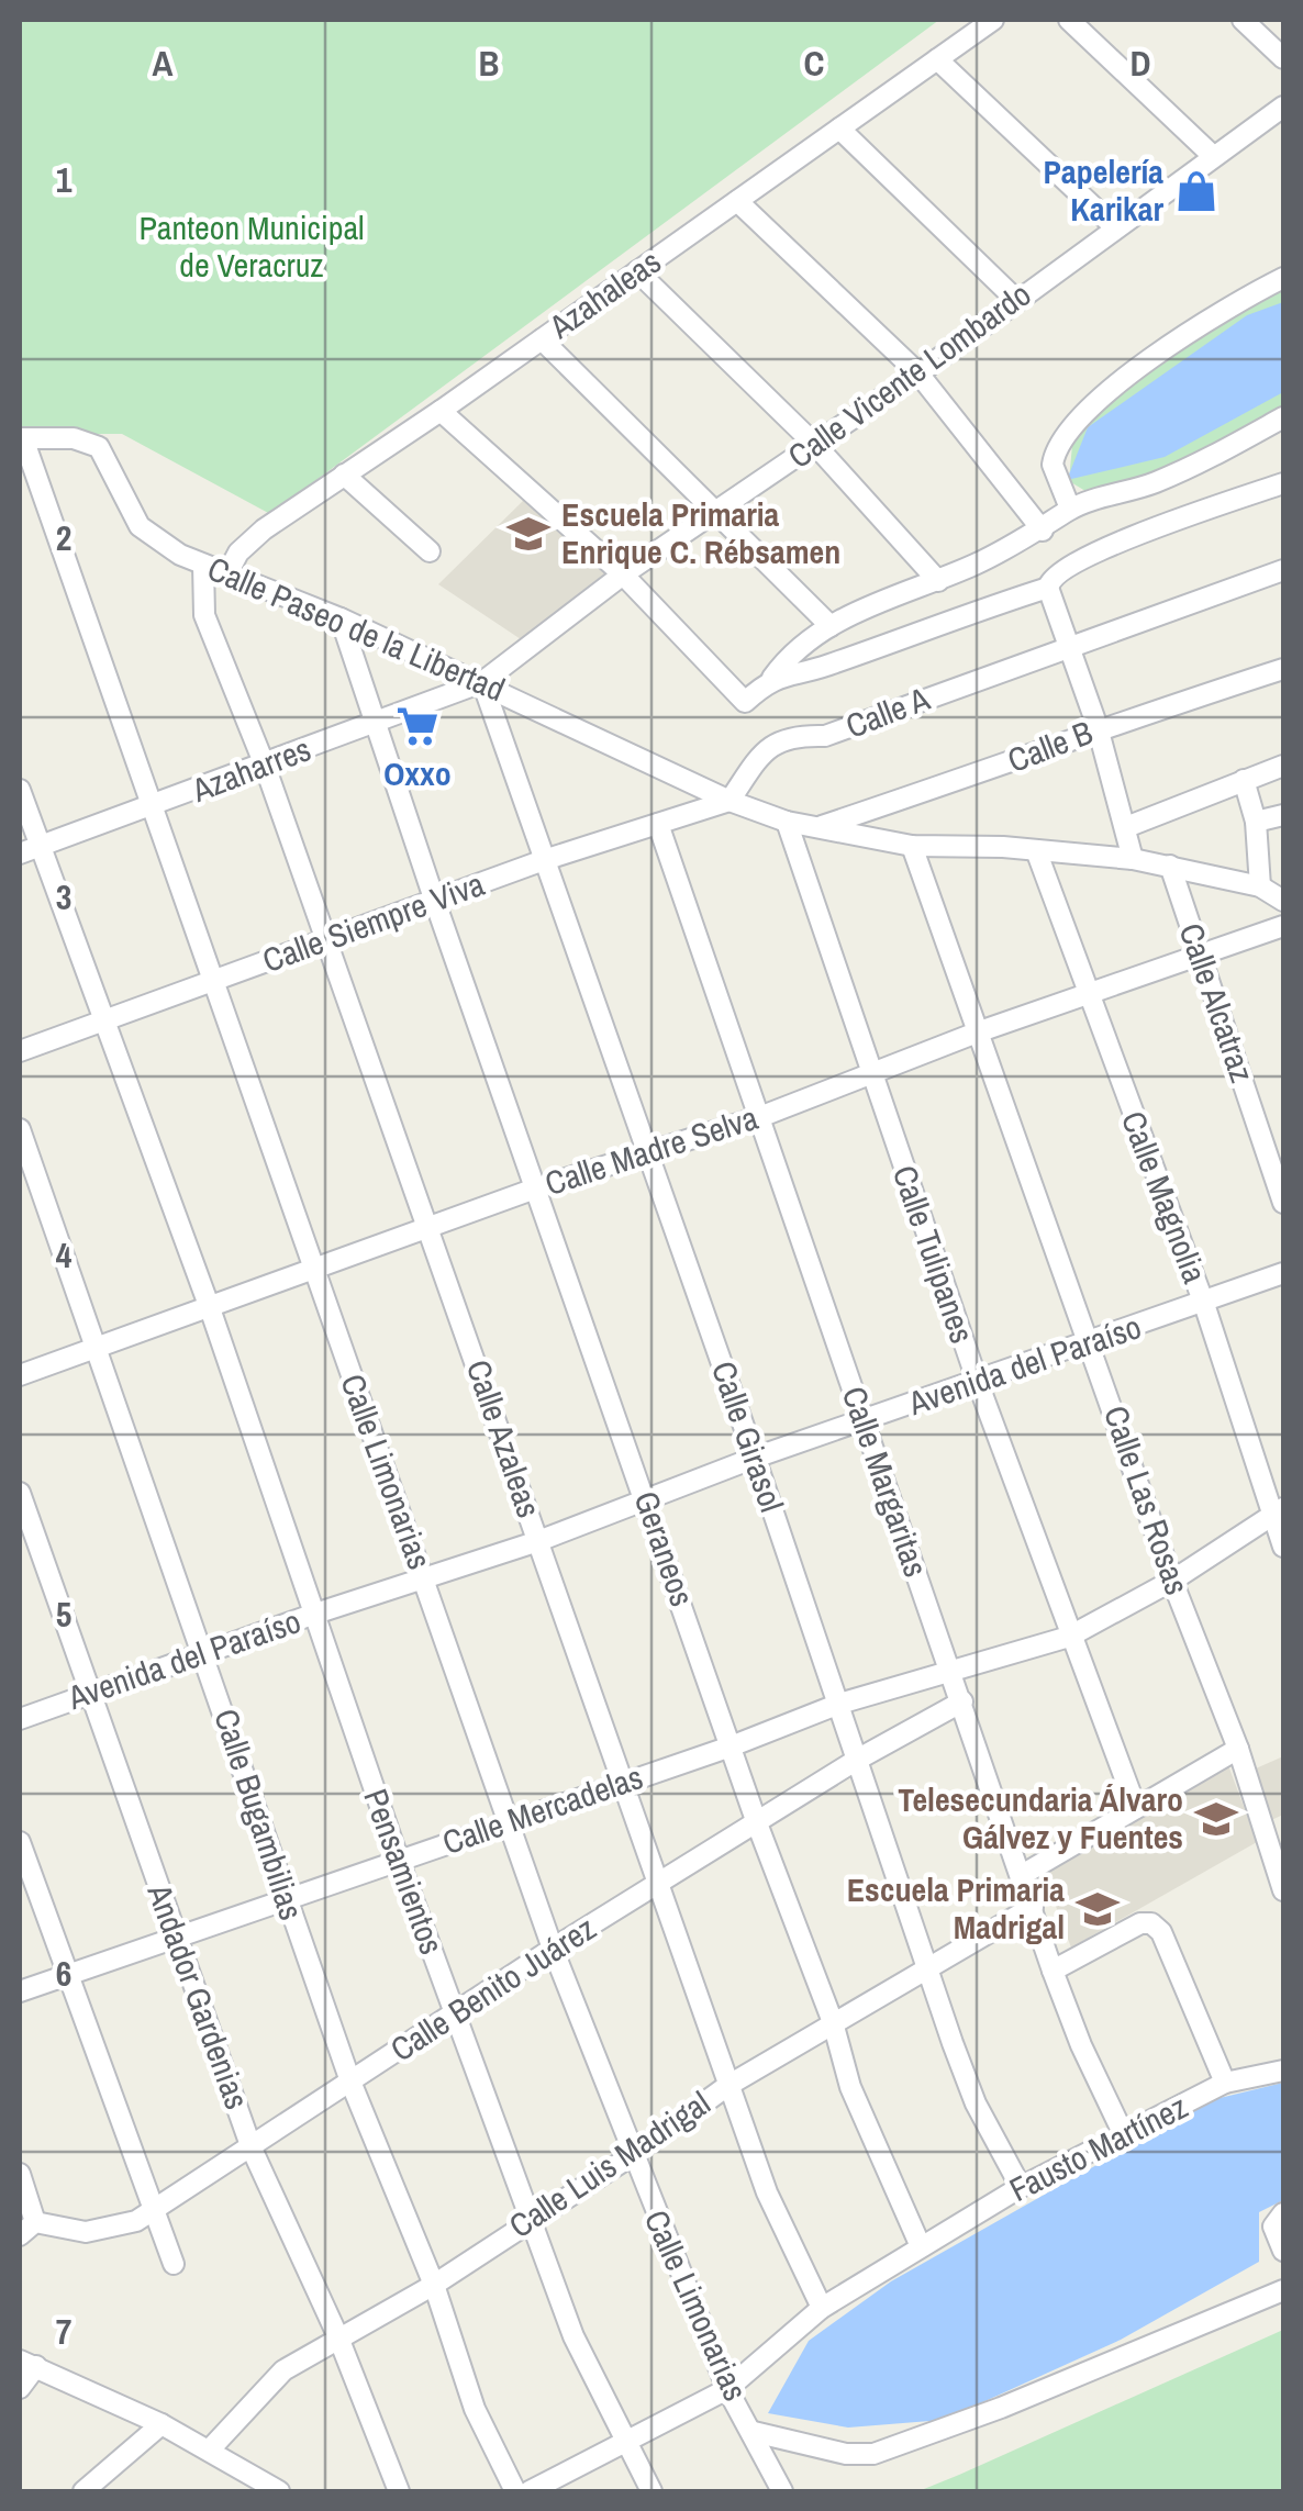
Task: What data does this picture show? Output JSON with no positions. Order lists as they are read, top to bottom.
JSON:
{
  "streets": {
    "street": [
      "Azahaleas",
      "Calle Vicente Lombardo",
      "Calle Paseo de la Libertad",
      "Calle A",
      "Calle B",
      "Azaharres",
      "Calle Siempre Viva",
      "Calle Alcatraz",
      "Calle Madre Selva",
      "Calle Magnolia",
      "Calle Tulipanes",
      "Avenida del Paraíso",
      "Calle Girasol",
      "Calle Azaleas",
      "Calle Limonarias",
      "Calle Margaritas",
      "Calle Las Rosas",
      "Geraneos",
      "Calle Mercadelas",
      "Calle Bugambilias",
      "Pensamientos",
      "Calle Benito Juárez",
      "Andador Gardenias",
      "Fausto Martínez",
      "Calle Luis Madrigal"
    ]
  },
  "crossings": [
    ["Azahaleas", "Calle Paseo de la Libertad"],
    ["Calle Vicente Lombardo", "Calle Paseo de la Libertad"],
    ["Calle Vicente Lombardo", "Azaharres"],
    ["Calle Vicente Lombardo", "Calle Girasol"],
    ["Calle Paseo de la Libertad", "Calle A"],
    ["Calle Paseo de la Libertad", "Azaharres"],
    ["Calle Paseo de la Libertad", "Calle Siempre Viva"],
    ["Calle Paseo de la Libertad", "Calle Girasol"],
    ["Calle Paseo de la Libertad", "Calle Azaleas"],
    ["Calle Paseo de la Libertad", "Calle Limonarias"],
    ["Calle Paseo de la Libertad", "Geraneos"],
    ["Calle A", "Calle Siempre Viva"],
    ["Azaharres", "Calle Girasol"],
    ["Azaharres", "Calle Azaleas"],
    ["Azaharres", "Calle Limonarias"],
    ["Azaharres", "Geraneos"],
    ["Calle Siempre Viva", "Calle Girasol"],
    ["Calle Siempre Viva", "Calle Azaleas"],
    ["Calle Siempre Viva", "Calle Limonarias"],
    ["Calle Siempre Viva", "Calle Margaritas"],
    ["Calle Siempre Viva", "Geraneos"],
    ["Calle Alcatraz", "Calle Madre Selva"],
    ["Calle Madre Selva", "Calle Magnolia"],
    ["Calle Madre Selva", "Calle Tulipanes"],
    ["Calle Madre Selva", "Calle Girasol"],
    ["Calle Madre Selva", "Calle Azaleas"],
    ["Calle Madre Selva", "Calle Limonarias"],
    ["Calle Madre Selva", "Calle Margaritas"],
    ["Calle Madre Selva", "Calle Las Rosas"],
    ["Calle Madre Selva", "Geraneos"],
    ["Calle Madre Selva", "Calle Bugambilias"],
    ["Calle Madre Selva", "Pensamientos"],
    ["Calle Magnolia", "Avenida del Paraíso"],
    ["Calle Magnolia", "Calle Mercadelas"],
    ["Calle Tulipanes", "Avenida del Paraíso"],
    ["Calle Tulipanes", "Calle Mercadelas"],
    ["Avenida del Paraíso", "Calle Girasol"],
    ["Avenida del Paraíso", "Calle Azaleas"],
    ["Avenida del Paraíso", "Calle Limonarias"],
    ["Avenida del Paraíso", "Calle Margaritas"],
    ["Avenida del Paraíso", "Calle Las Rosas"],
    ["Avenida del Paraíso", "Geraneos"],
    ["Avenida del Paraíso", "Calle Bugambilias"],
    ["Avenida del Paraíso", "Pensamientos"],
    ["Avenida del Paraíso", "Andador Gardenias"],
    ["Calle Girasol", "Calle Mercadelas"],
    ["Calle Girasol", "Calle Benito Juárez"],
    ["Calle Girasol", "Fausto Martínez"],
    ["Calle Girasol", "Calle Luis Madrigal"],
    ["Calle Azaleas", "Calle Mercadelas"],
    ["Calle Azaleas", "Calle Benito Juárez"],
    ["Calle Azaleas", "Calle Luis Madrigal"],
    ["Calle Limonarias", "Calle Mercadelas"],
    ["Calle Limonarias", "Calle Benito Juárez"],
    ["Calle Limonarias", "Calle Luis Madrigal"],
    ["Calle Margaritas", "Calle Mercadelas"],
    ["Calle Margaritas", "Calle Benito Juárez"],
    ["Calle Margaritas", "Fausto Martínez"],
    ["Calle Margaritas", "Calle Luis Madrigal"],
    ["Calle Las Rosas", "Calle Mercadelas"],
    ["Geraneos", "Calle Mercadelas"],
    ["Geraneos", "Calle Benito Juárez"],
    ["Geraneos", "Fausto Martínez"],
    ["Geraneos", "Calle Luis Madrigal"],
    ["Calle Mercadelas", "Calle Bugambilias"],
    ["Calle Mercadelas", "Pensamientos"],
    ["Calle Mercadelas", "Andador Gardenias"],
    ["Calle Bugambilias", "Calle Benito Juárez"],
    ["Calle Bugambilias", "Calle Luis Madrigal"],
    ["Pensamientos", "Calle Benito Juárez"],
    ["Pensamientos", "Calle Luis Madrigal"],
    ["Calle Benito Juárez", "Andador Gardenias"],
    ["Andador Gardenias", "Calle Luis Madrigal"]
  ],
  "parks": ["Panteon Municipal de Veracruz"],
  "places": {
    "shop": ["Papelería Karikar"],
    "school or university": ["Escuela Primaria Enrique C. Rébsamen", "Telesecundaria Álvaro Gálvez y Fuentes", "Escuela Primaria Madrigal"],
    "supermarket": ["Oxxo"]
  },
  "grid": {
    "columns": [
      "A",
      "B",
      "C",
      "D"
    ],
    "rows": [
      "1",
      "2",
      "3",
      "4",
      "5",
      "6",
      "7"
    ]
  }
}
